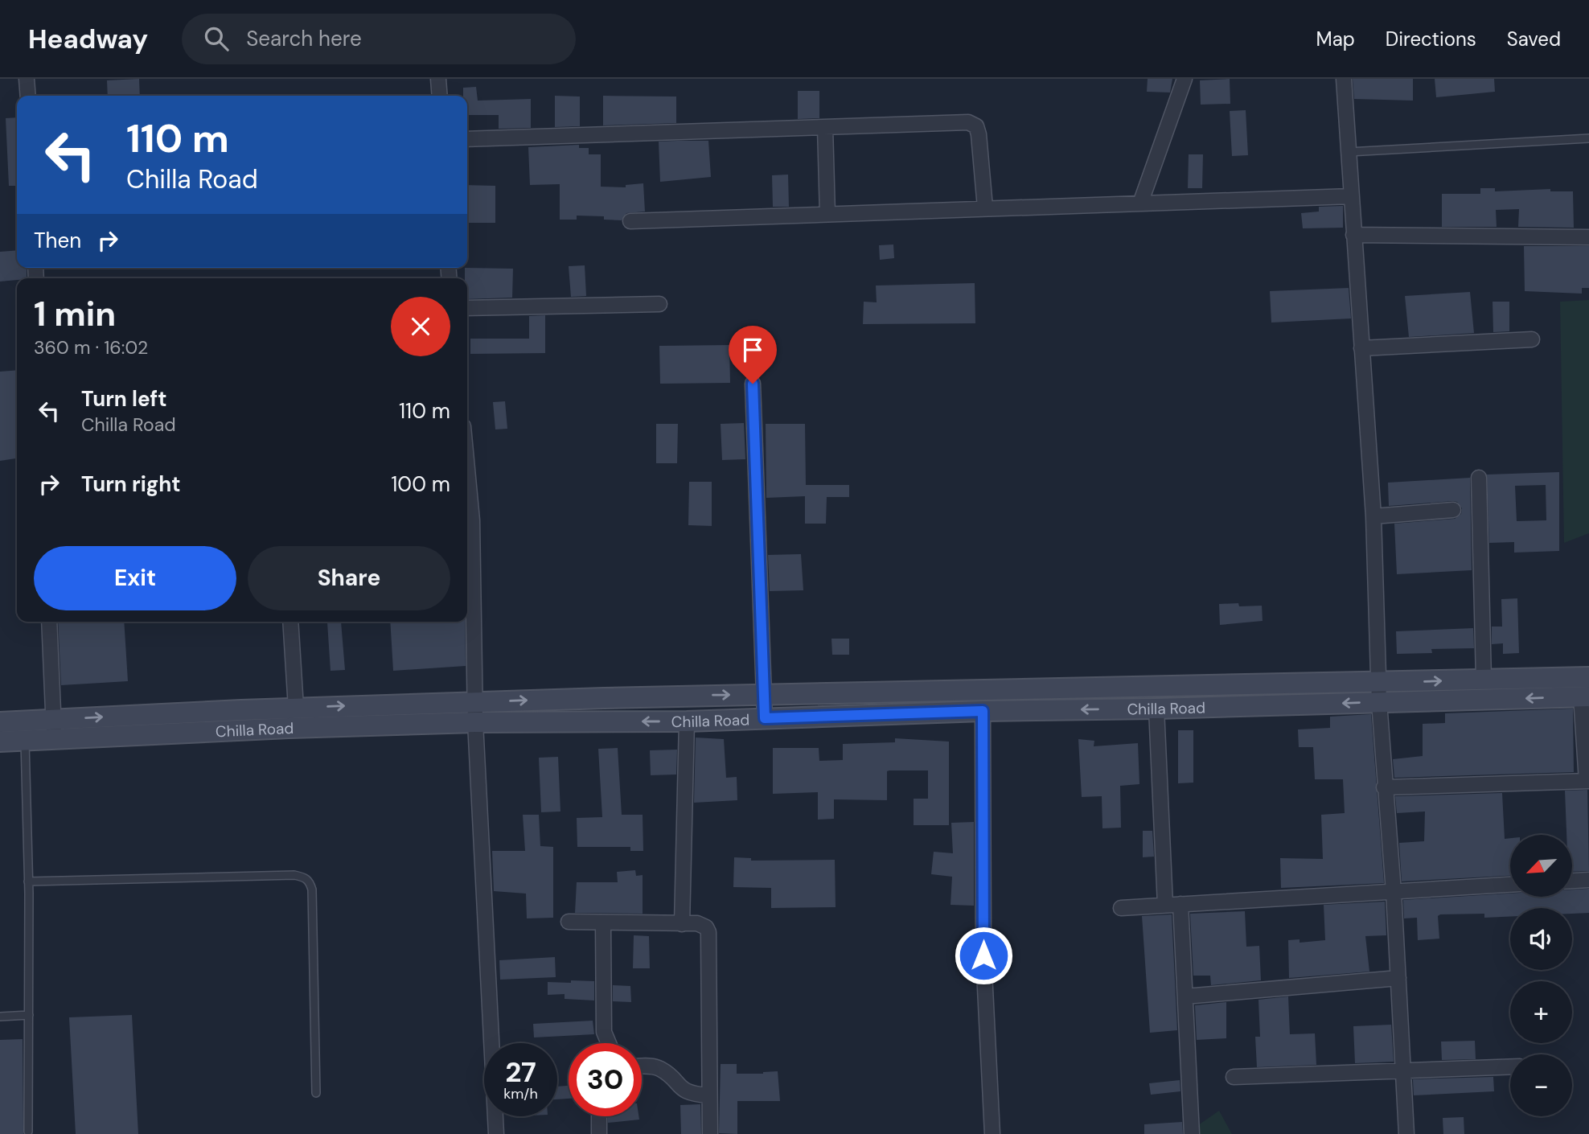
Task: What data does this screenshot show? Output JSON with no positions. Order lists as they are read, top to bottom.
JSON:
{
  "streets": {
    "main road": ["Chilla Road"]
  },
  "north": "bottom left",
  "page": {
    "header": "Headway",
    "search": "Search here",
    "nav": ["Map", "Directions", "Saved"],
    "turn": ["110 m", "Chilla Road"],
    "then": "Then",
    "heading": ["1 min", "360 m · 16:02"],
    "list": [
      {
        "name": "Turn left",
        "note": "Chilla Road",
        "value": "110 m"
      },
      {
        "name": "Turn right",
        "value": "100 m"
      }
    ],
    "buttons": ["Exit", "Share"],
    "map_buttons": ["+", "−"],
    "speed": "27 km/h",
    "limit": "30"
  }
}
